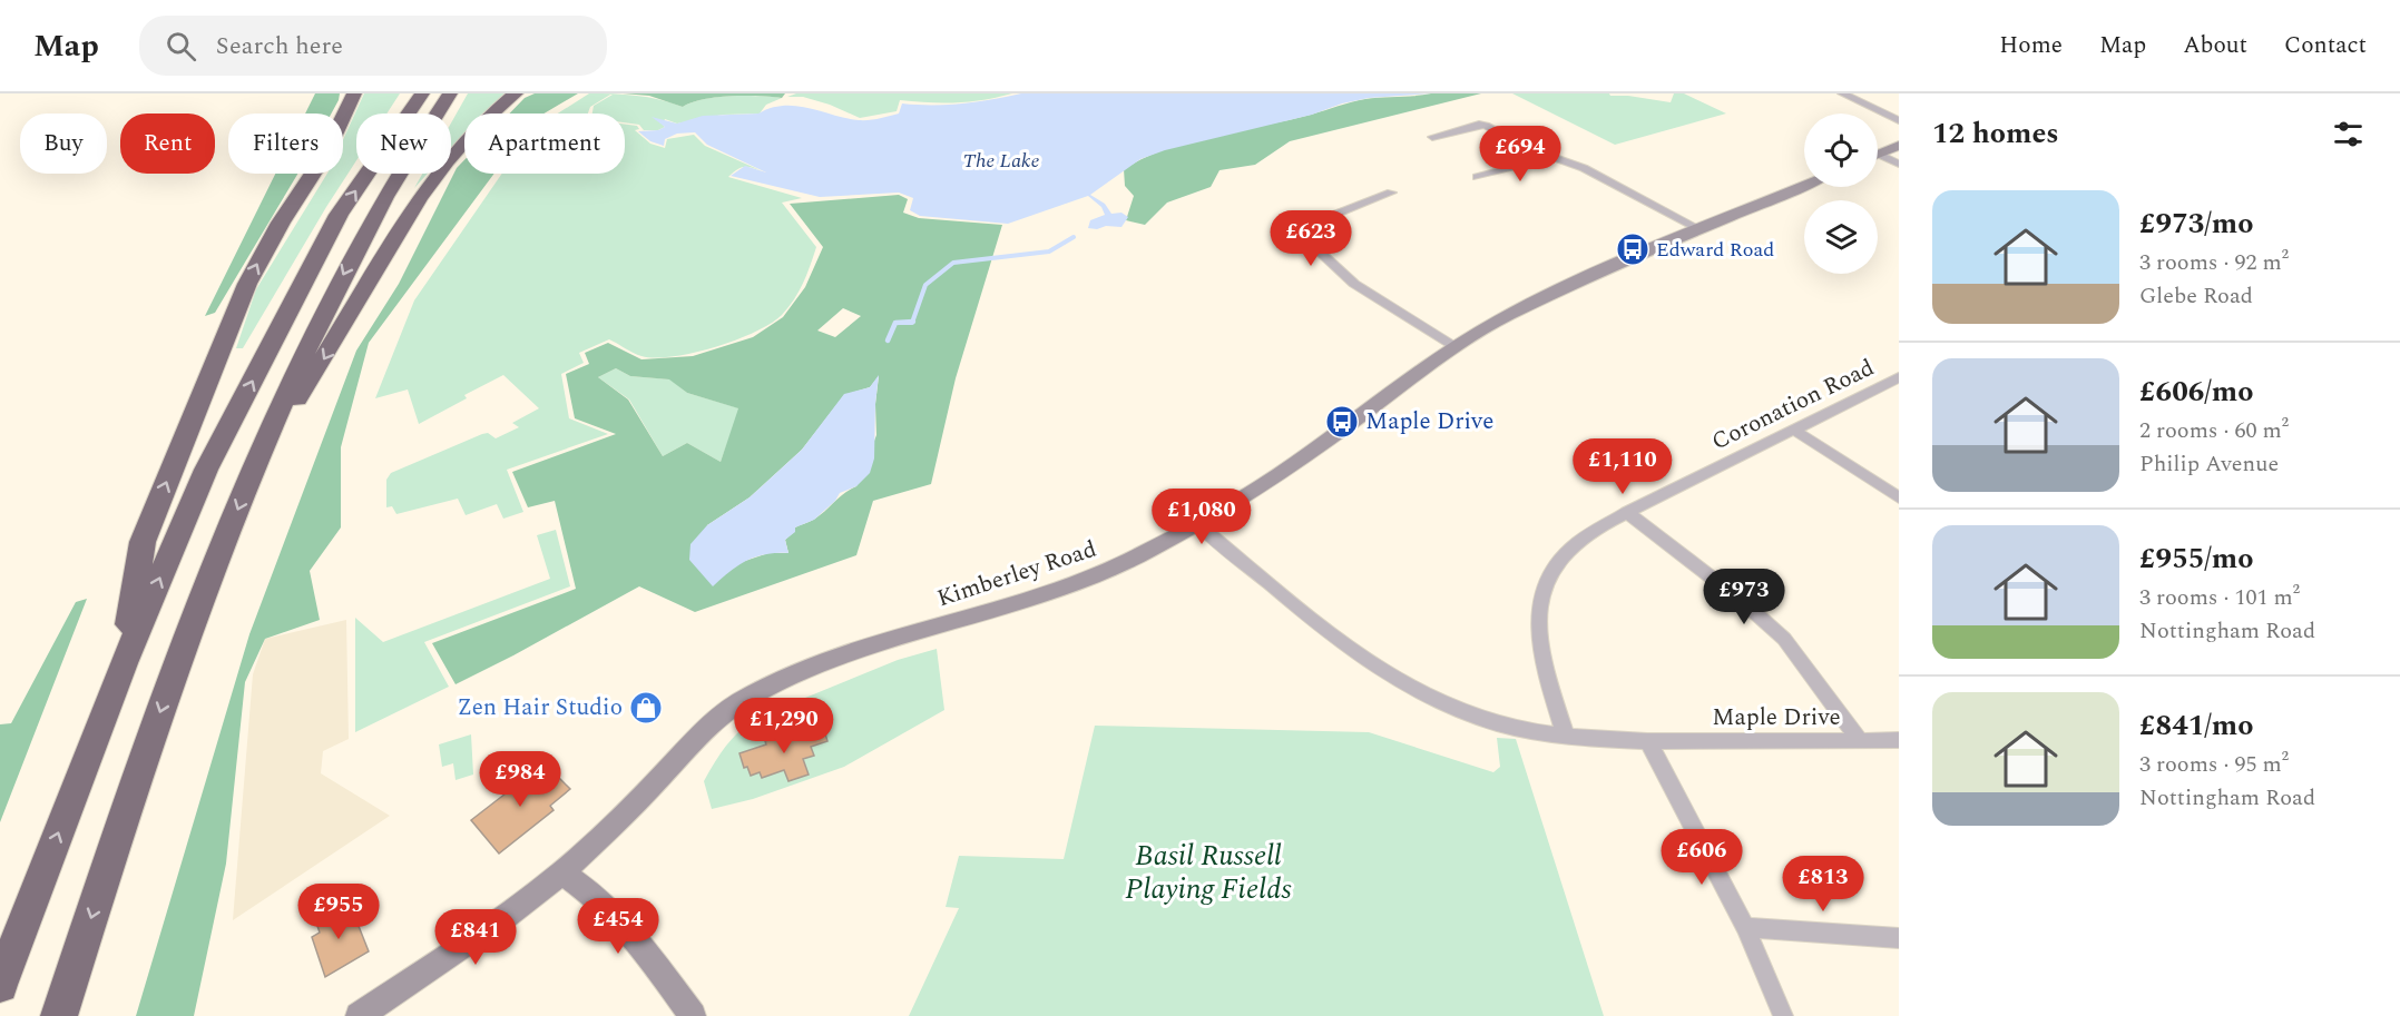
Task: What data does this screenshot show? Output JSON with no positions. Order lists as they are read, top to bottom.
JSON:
{
  "streets": {
    "street": ["Coronation Road", "Kimberley Road", "Maple Drive"]
  },
  "crossings": [
    ["Coronation Road", "Maple Drive"],
    ["Kimberley Road", "Maple Drive"]
  ],
  "water": ["The Lake"],
  "parks": ["Basil Russell Playing Fields"],
  "places": {
    "bus stop": ["Edward Road", "Maple Drive"],
    "shop": ["Zen Hair Studio"]
  },
  "page": {
    "header": "Map",
    "search": "Search here",
    "nav": [
      "Home",
      "Map",
      "About",
      "Contact"
    ],
    "heading": "12 homes",
    "chip": [
      "Buy",
      "Rent",
      "Filters",
      "New",
      "Apartment"
    ],
    "price": [
      "£694",
      "£623",
      "£1,110",
      "£1,080",
      "£973",
      "£1,290",
      "£984",
      "£606",
      "£813",
      "£955",
      "£454",
      "£841"
    ],
    "list": [
      {
        "name": "£973/mo",
        "note": "3 rooms · 92 m² · Glebe Road"
      },
      {
        "name": "£606/mo",
        "note": "2 rooms · 60 m² · Philip Avenue"
      },
      {
        "name": "£955/mo",
        "note": "3 rooms · 101 m² · Nottingham Road"
      },
      {
        "name": "£841/mo",
        "note": "3 rooms · 95 m² · Nottingham Road"
      }
    ]
  }
}
